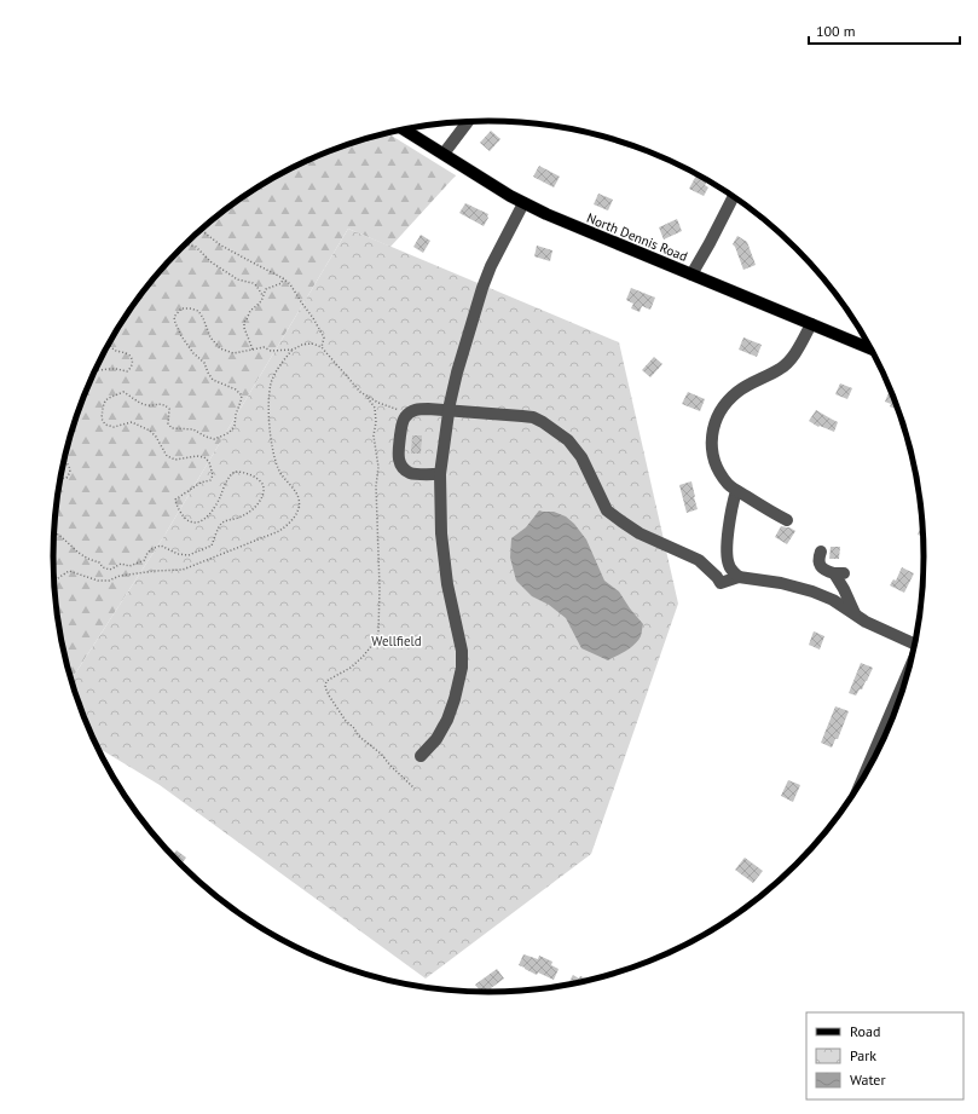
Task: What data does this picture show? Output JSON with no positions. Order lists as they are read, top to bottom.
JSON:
{
  "streets": {
    "main road": ["North Dennis Road"]
  },
  "parks": ["Wellfield"],
  "legend": ["Road", "Park", "Water"],
  "scale_bar": "100 m"
}
